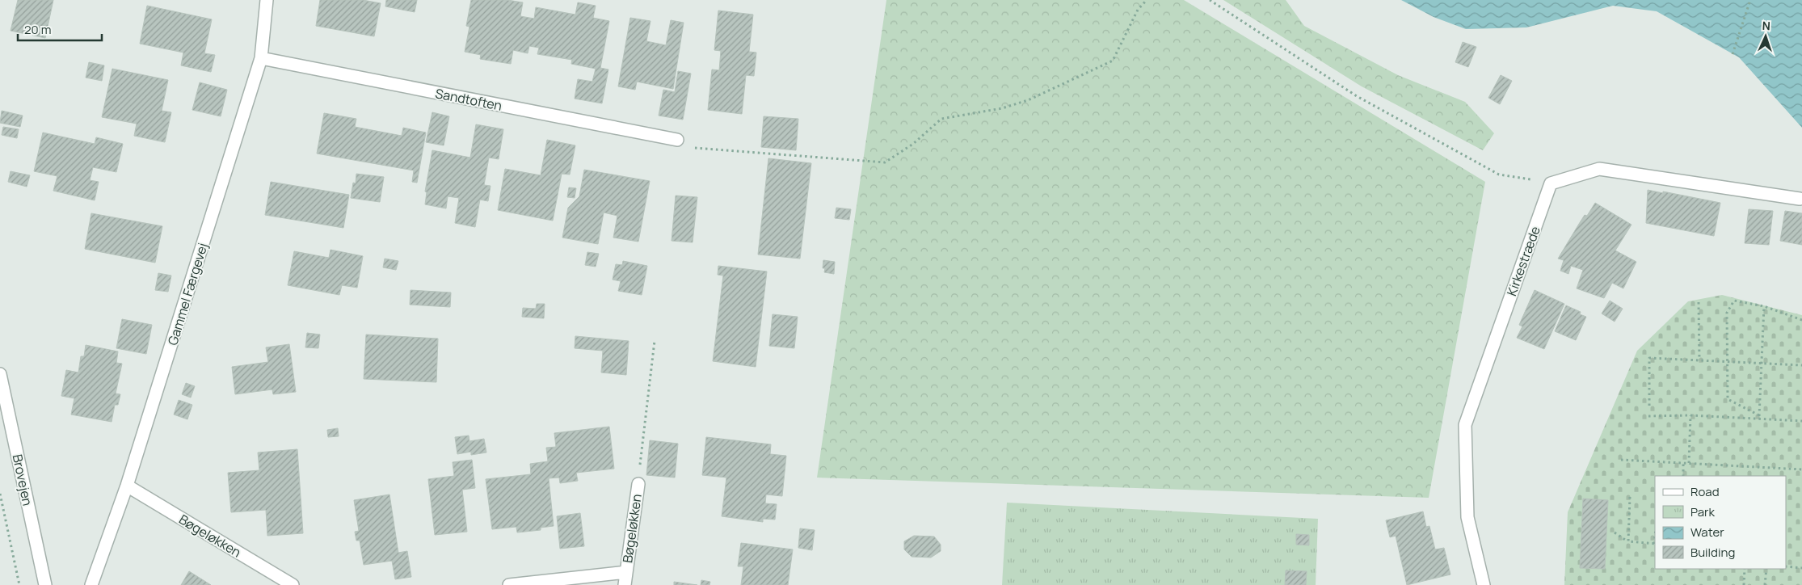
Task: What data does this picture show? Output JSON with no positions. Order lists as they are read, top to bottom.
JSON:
{
  "streets": {
    "street": [
      "Sandtoften",
      "Kirkestræde",
      "Gammel Færgevej",
      "Brovejen",
      "Bøgeløkken"
    ]
  },
  "crossings": [
    ["Sandtoften", "Gammel Færgevej"],
    ["Gammel Færgevej", "Bøgeløkken"]
  ],
  "legend": [
    "Road",
    "Park",
    "Water",
    "Building"
  ],
  "scale_bar": "20 m",
  "north": "top"
}
